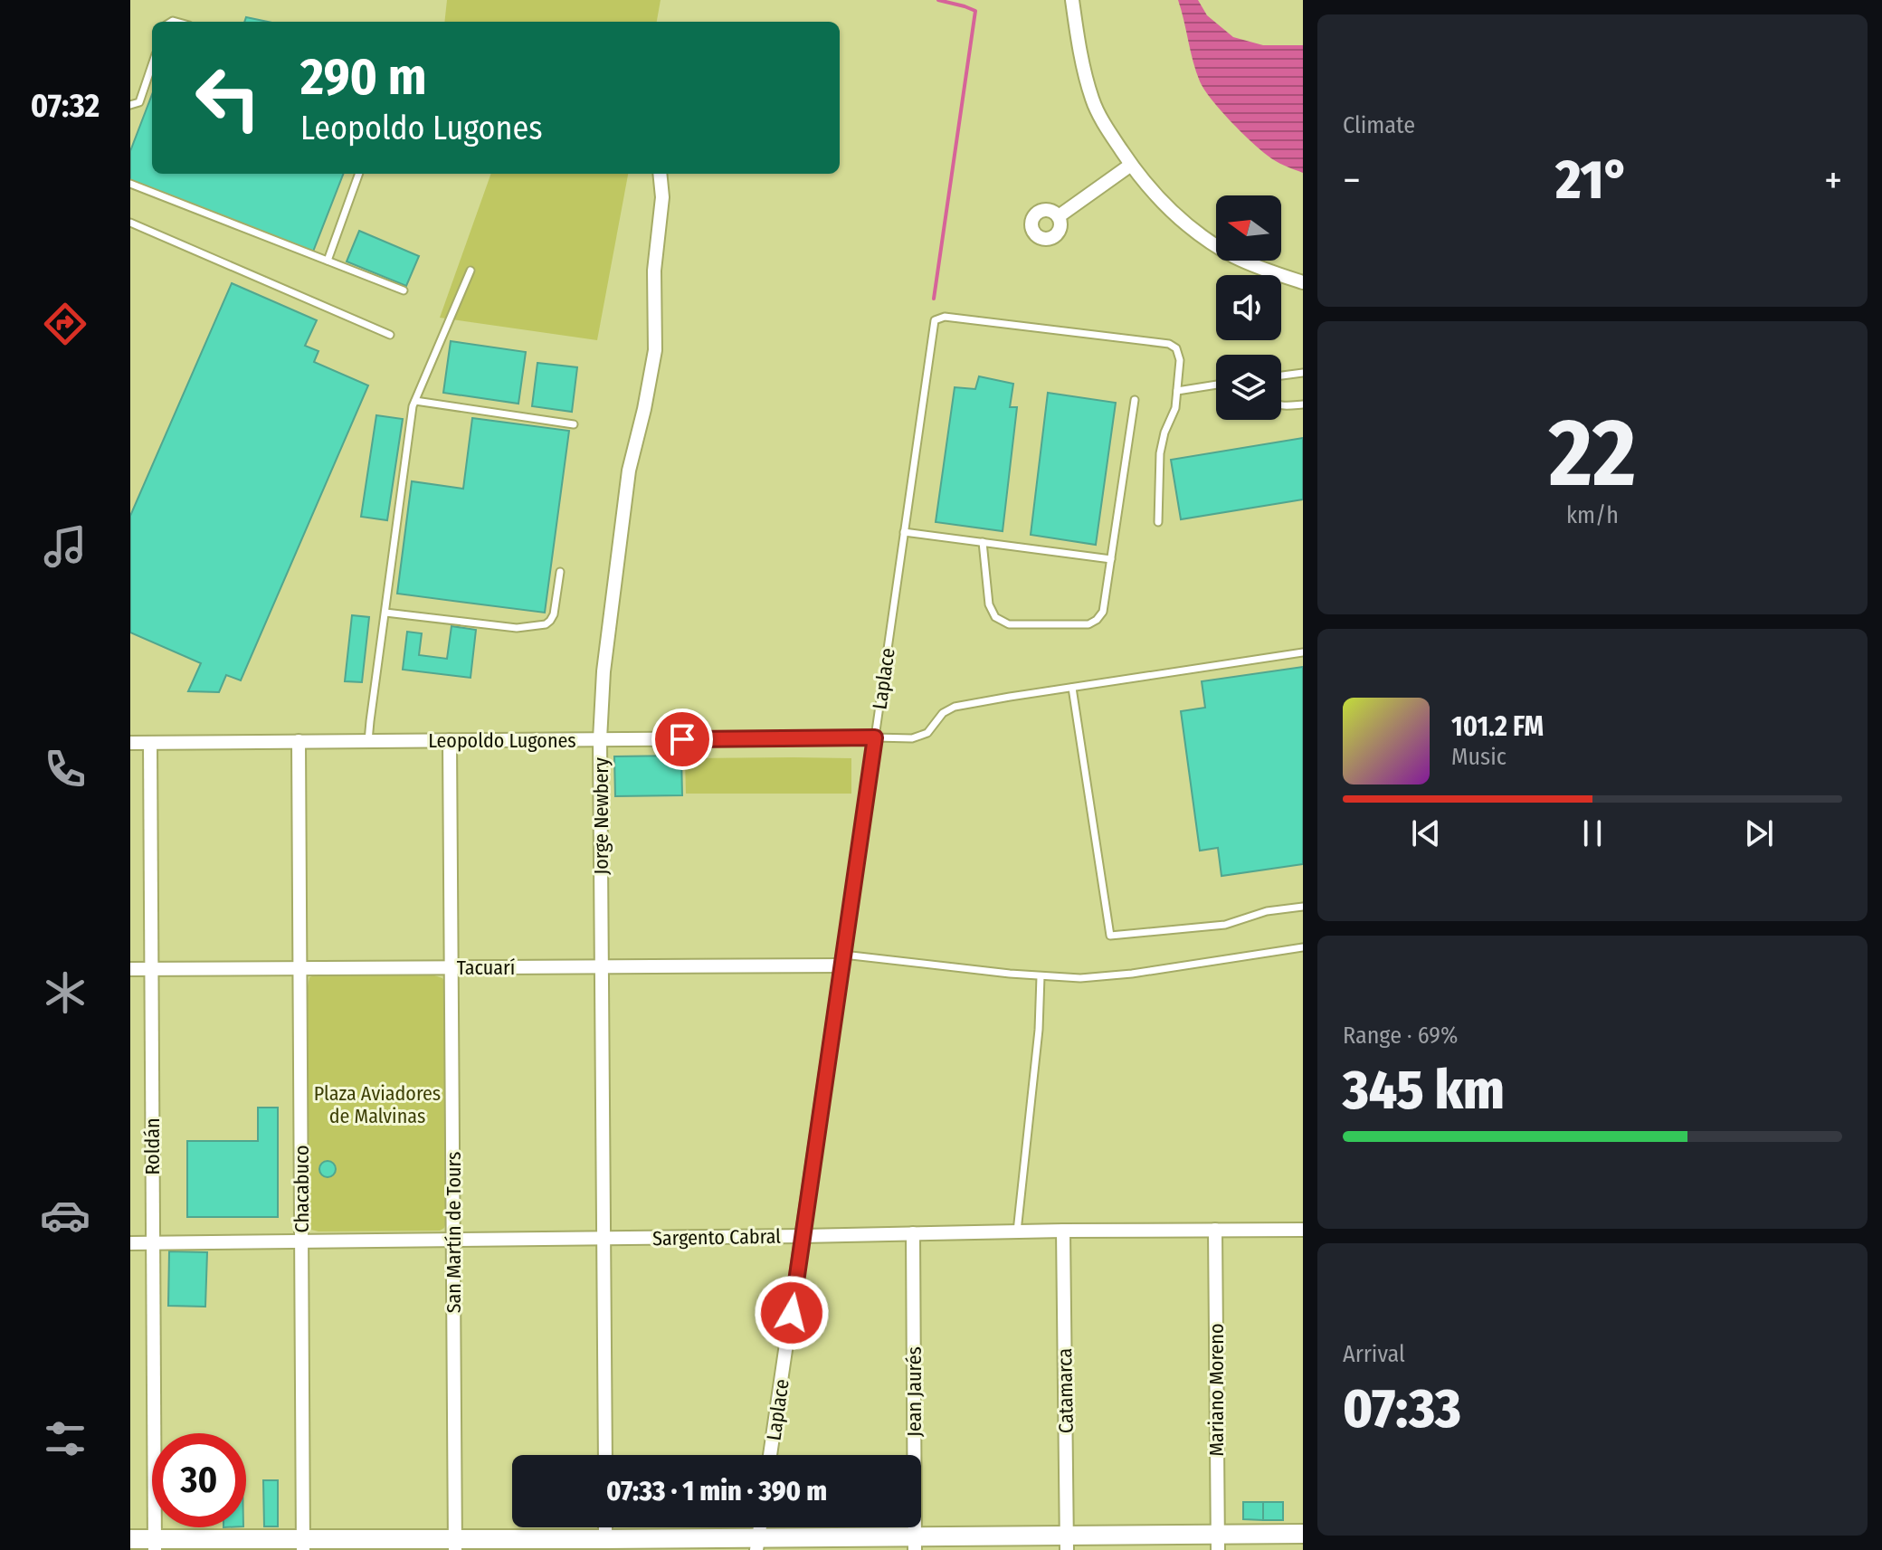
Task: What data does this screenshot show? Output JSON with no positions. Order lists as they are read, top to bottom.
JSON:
{
  "streets": {
    "street": [
      "Laplace",
      "Leopoldo Lugones",
      "Jorge Newbery",
      "Tacuarí",
      "Roldán",
      "Chacabuco",
      "San Martín de Tours",
      "Sargento Cabral",
      "Mariano Moreno",
      "Catamarca",
      "Jean Jaurés"
    ]
  },
  "crossings": [
    ["Laplace", "Leopoldo Lugones"],
    ["Laplace", "Tacuarí"],
    ["Laplace", "Sargento Cabral"],
    ["Leopoldo Lugones", "Jorge Newbery"],
    ["Leopoldo Lugones", "Roldán"],
    ["Leopoldo Lugones", "Chacabuco"],
    ["Leopoldo Lugones", "San Martín de Tours"],
    ["Jorge Newbery", "Tacuarí"],
    ["Jorge Newbery", "Sargento Cabral"],
    ["Tacuarí", "Roldán"],
    ["Tacuarí", "Chacabuco"],
    ["Tacuarí", "San Martín de Tours"],
    ["Roldán", "Sargento Cabral"],
    ["Chacabuco", "Sargento Cabral"],
    ["San Martín de Tours", "Sargento Cabral"],
    ["Sargento Cabral", "Mariano Moreno"],
    ["Sargento Cabral", "Catamarca"],
    ["Sargento Cabral", "Jean Jaurés"]
  ],
  "parks": ["Plaza Aviadores de Malvinas"],
  "north": "left",
  "page": {
    "tabs": "07:32",
    "tile": [
      "Climate",
      ["22", "km/h"],
      ["Range · 69%", "345 km"],
      ["Arrival", "07:33"]
    ],
    "turn": ["290 m", "Leopoldo Lugones"],
    "heat": ["−", "21°", "+"],
    "song": ["101.2 FM", "Music"],
    "limit": "30",
    "trip": "07:33 · 1 min · 390 m"
  }
}
